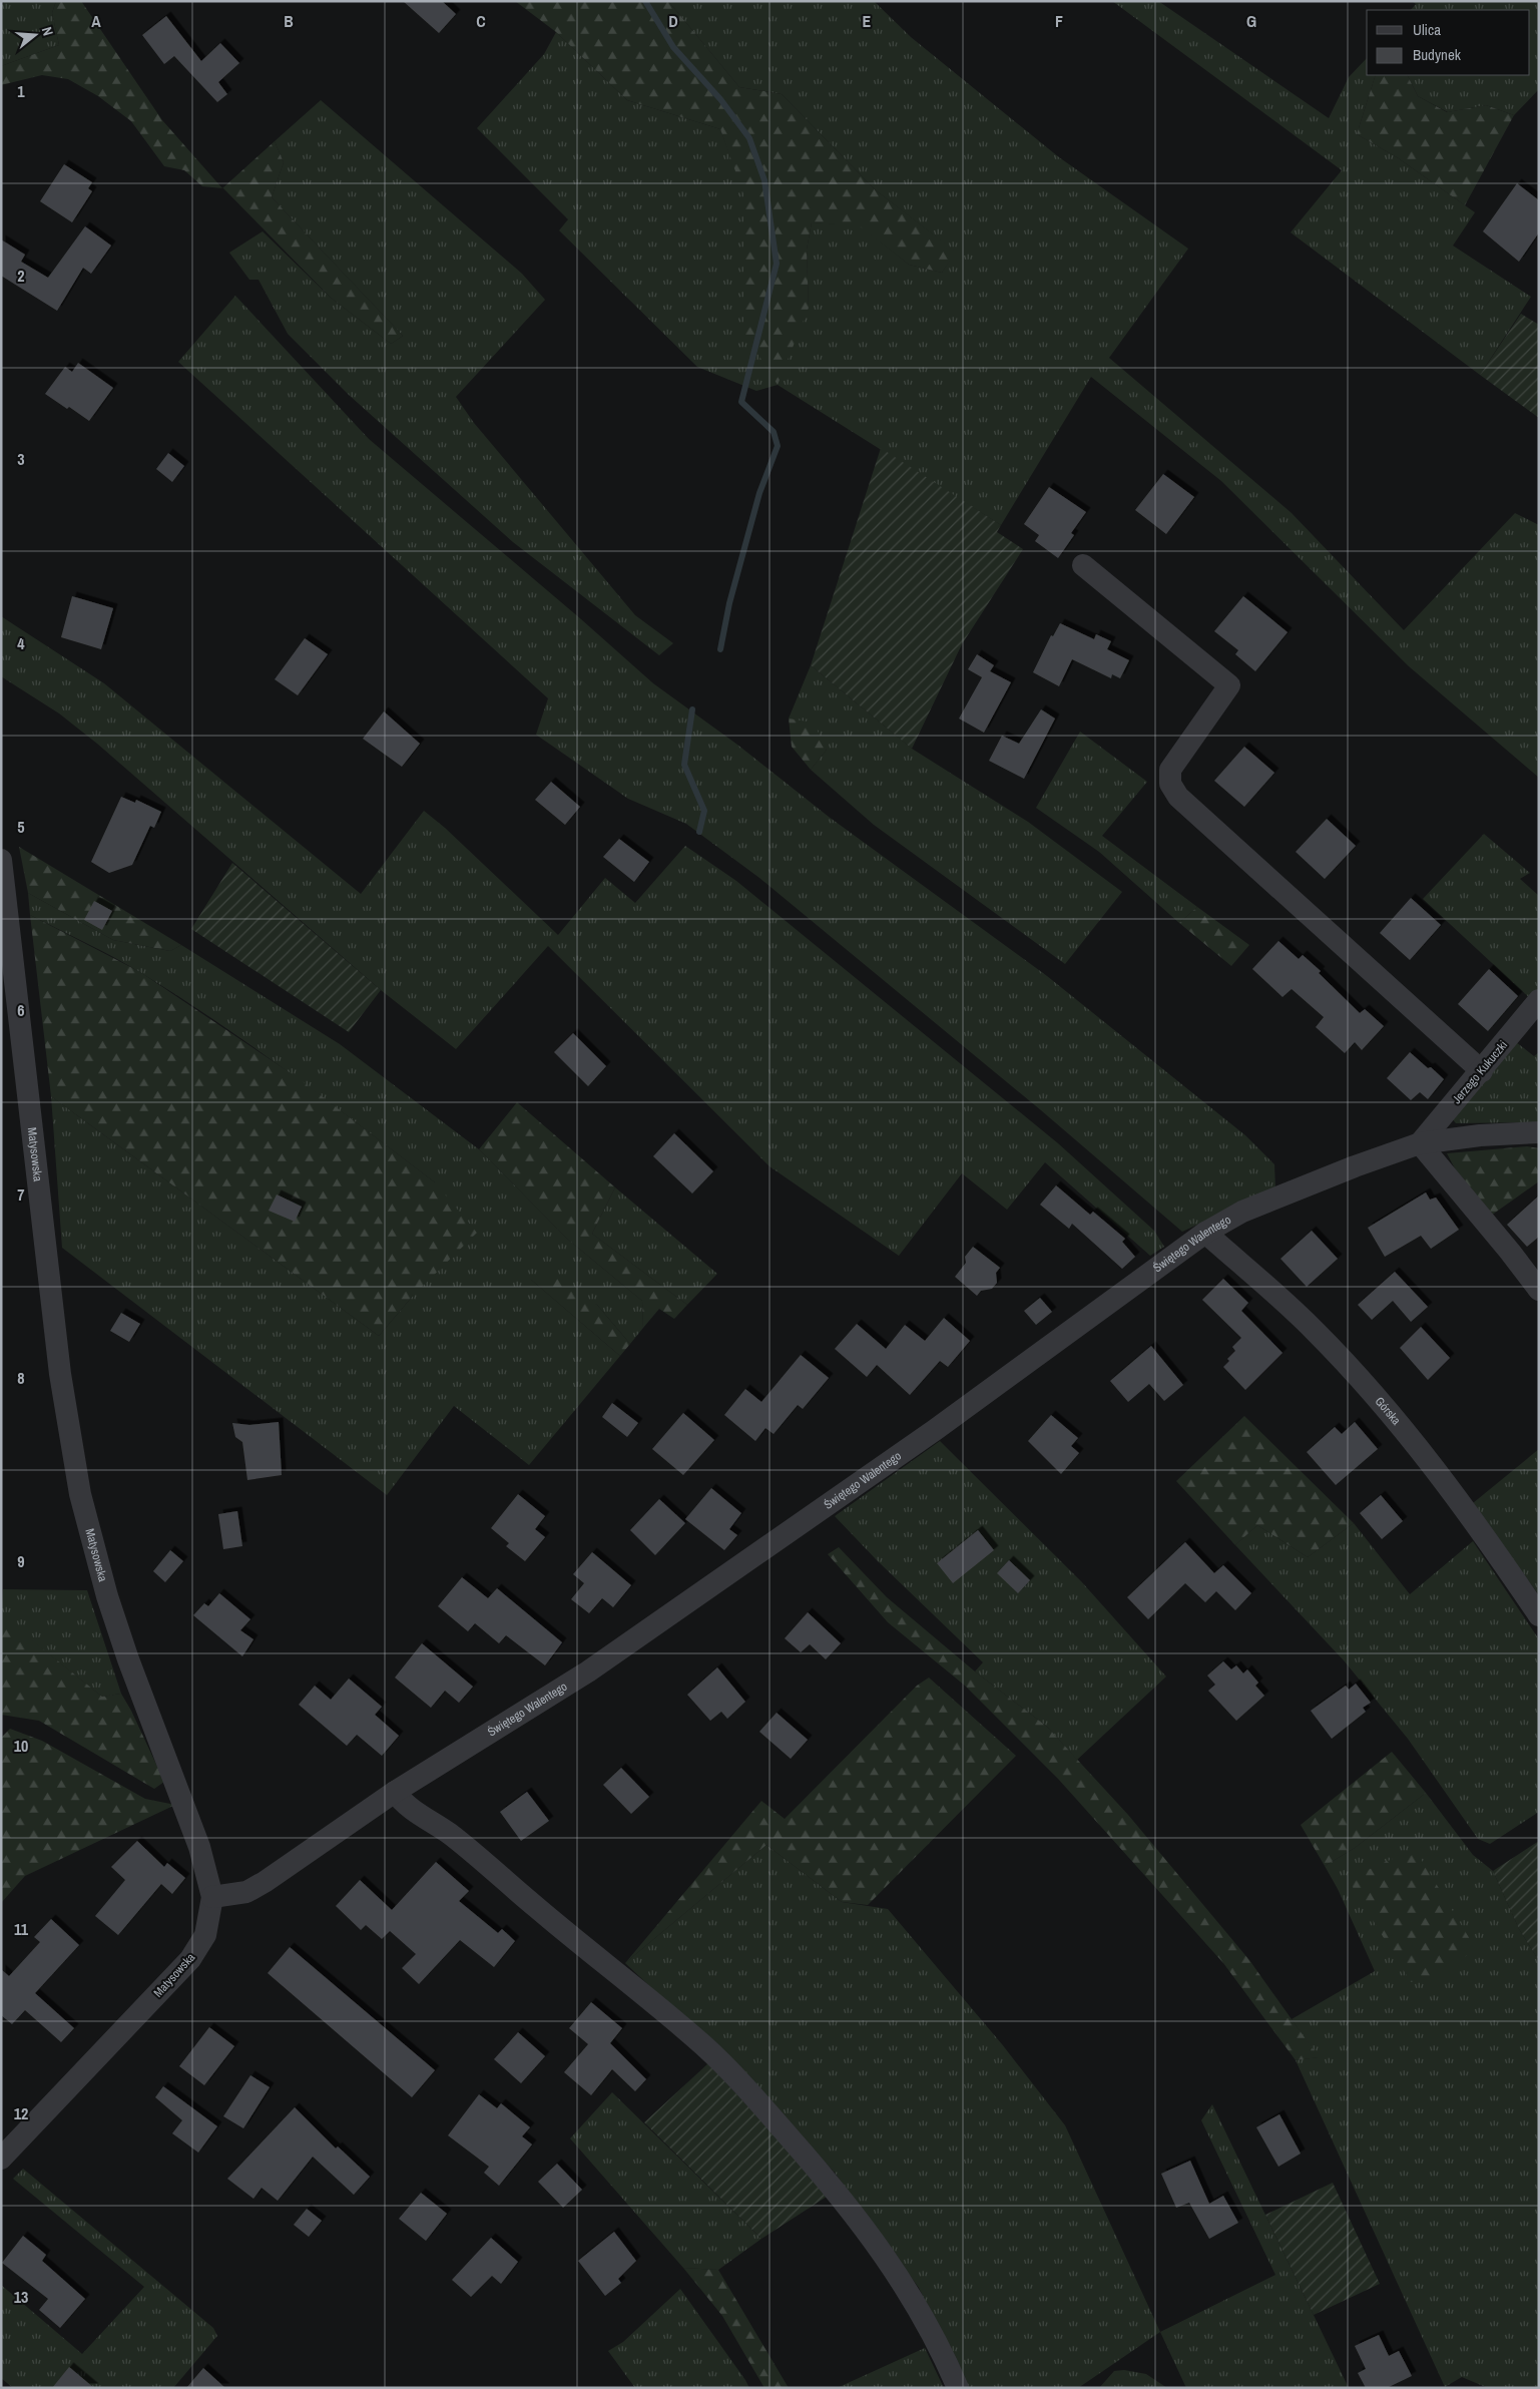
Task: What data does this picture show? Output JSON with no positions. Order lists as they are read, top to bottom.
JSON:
{
  "streets": {
    "street": [
      "Jerzego Kukuczki",
      "Matysowska",
      "Świętego Walentego",
      "Górska"
    ]
  },
  "crossings": [
    ["Jerzego Kukuczki", "Świętego Walentego"],
    ["Matysowska", "Świętego Walentego"],
    ["Świętego Walentego", "Górska"]
  ],
  "legend": ["Ulica", "Budynek"],
  "north": "right",
  "grid": {
    "columns": [
      "A",
      "B",
      "C",
      "D",
      "E",
      "F",
      "G"
    ],
    "rows": [
      "1",
      "2",
      "3",
      "4",
      "5",
      "6",
      "7",
      "8",
      "9",
      "10",
      "11",
      "12",
      "13"
    ]
  }
}
